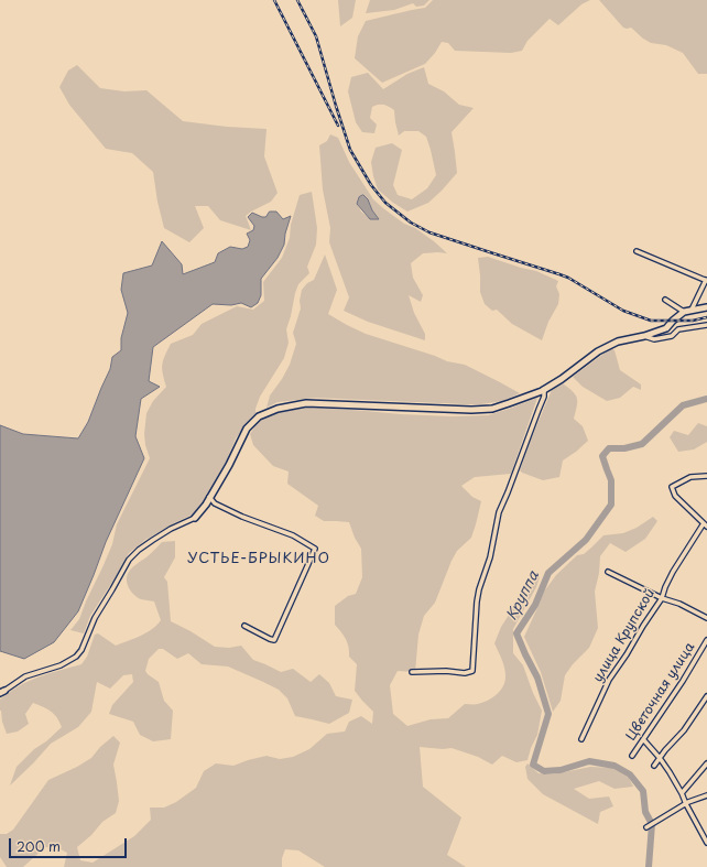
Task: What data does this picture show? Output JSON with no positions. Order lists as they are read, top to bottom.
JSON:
{
  "streets": {
    "street": ["улица Крупской", "Цветочная улица"]
  },
  "districts": ["УСТЬЕ-БРЫКИНО"],
  "water": ["Круппа"],
  "scale_bar": "200 m"
}
